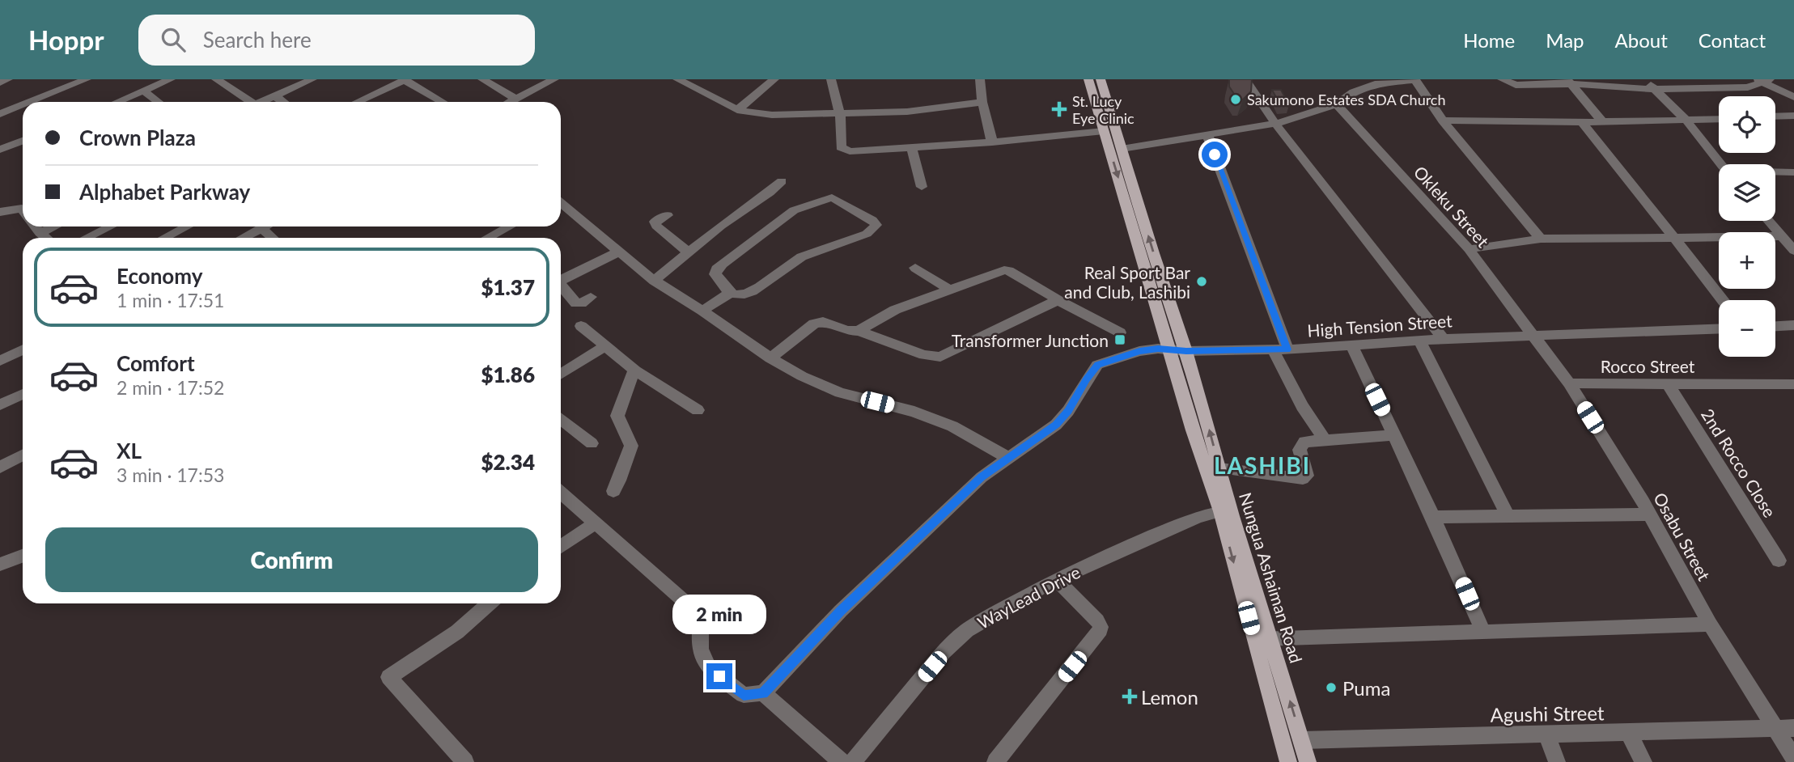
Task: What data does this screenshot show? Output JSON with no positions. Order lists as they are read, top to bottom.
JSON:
{
  "streets": {
    "main road": ["Nungua Ashaiman Road"],
    "street": [
      "Okleku Street",
      "High Tension Street",
      "Rocco Street",
      "2nd Rocco Close",
      "Osabu Street",
      "WayLead Drive",
      "Agushi Street"
    ]
  },
  "crossings": [
    ["Okleku Street", "High Tension Street"],
    ["Okleku Street", "Osabu Street"],
    ["High Tension Street", "Osabu Street"],
    ["High Tension Street", "Nungua Ashaiman Road"],
    ["Rocco Street", "2nd Rocco Close"],
    ["Rocco Street", "Osabu Street"],
    ["Osabu Street", "Agushi Street"],
    ["Nungua Ashaiman Road", "WayLead Drive"],
    ["Nungua Ashaiman Road", "Agushi Street"]
  ],
  "districts": ["LASHIBI"],
  "places": {
    "other": ["Sakumono Estates SDA Church", "Real Sport Bar and Club, Lashibi", "Puma"],
    "health": ["St. Lucy Eye Clinic", "Lemon"],
    "transit": ["Transformer Junction"]
  },
  "page": {
    "header": "Hoppr",
    "search": "Search here",
    "nav": [
      "Home",
      "Map",
      "About",
      "Contact"
    ],
    "map_buttons": ["+", "−"],
    "banner": ["Crown Plaza", "Alphabet Parkway"],
    "list": [
      {
        "name": "Economy",
        "note": "1 min · 17:51",
        "value": "$1.37"
      },
      {
        "name": "Comfort",
        "note": "2 min · 17:52",
        "value": "$1.86"
      },
      {
        "name": "XL",
        "note": "3 min · 17:53",
        "value": "$2.34"
      }
    ],
    "buttons": "Confirm",
    "bubble": "2 min"
  }
}
